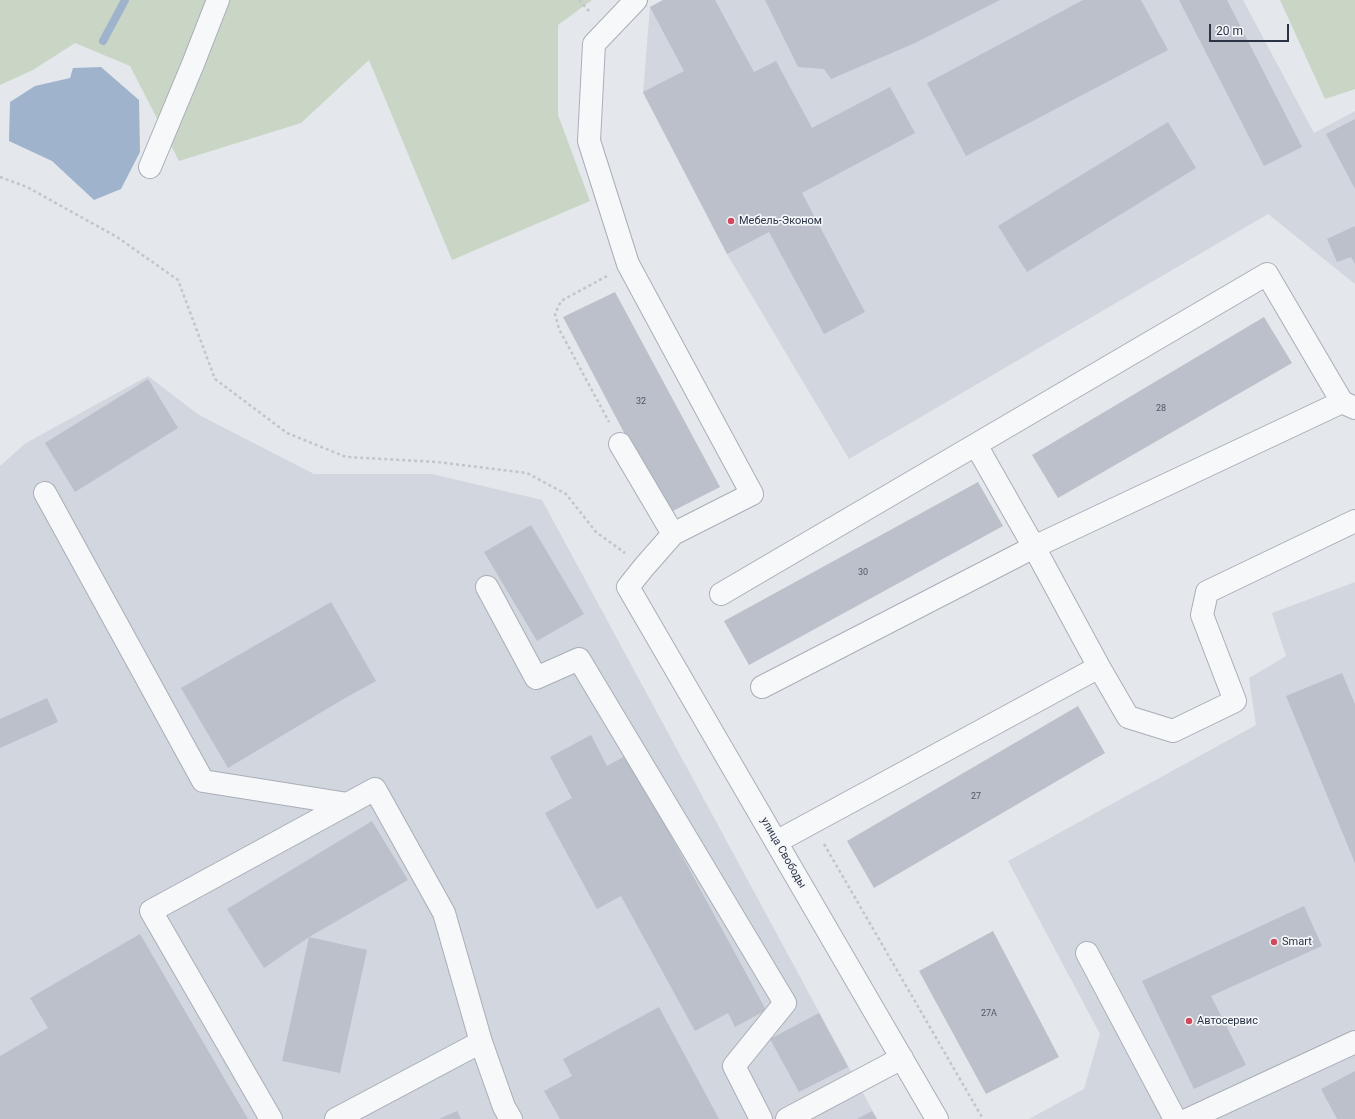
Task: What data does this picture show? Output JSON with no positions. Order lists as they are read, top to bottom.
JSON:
{
  "streets": {
    "street": ["улица Свободы"]
  },
  "places": ["Мебель-Эконом", "Smart", "Автосервис"],
  "house_numbers": [
    "32",
    "28",
    "30",
    "27",
    "27А"
  ],
  "scale_bar": "20 m"
}
